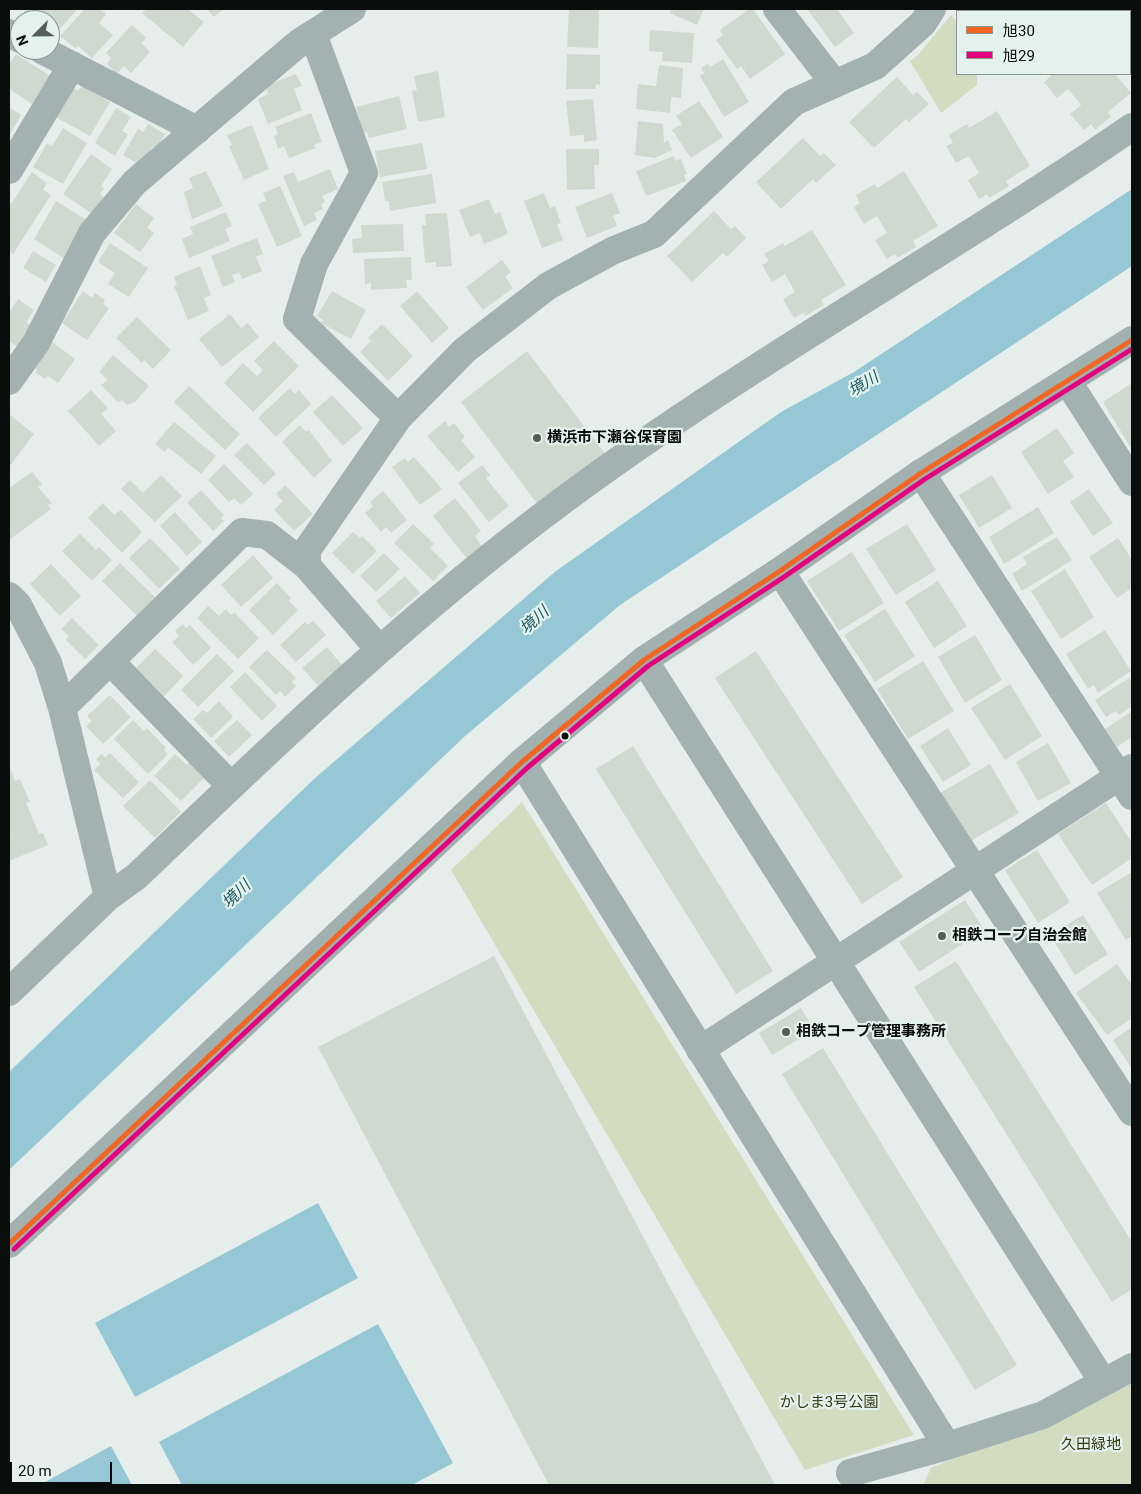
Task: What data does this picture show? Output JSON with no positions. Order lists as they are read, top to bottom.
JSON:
{
  "water": ["境川"],
  "parks": ["かしま3号公園", "久田緑地"],
  "places": ["横浜市下瀬谷保育園", "相鉄コープ自治会館", "相鉄コープ管理事務所"],
  "lines": ["transit line 旭30", "transit line 旭29"],
  "legend": ["旭30", "旭29"],
  "scale_bar": "20 m",
  "north": "bottom left"
}
